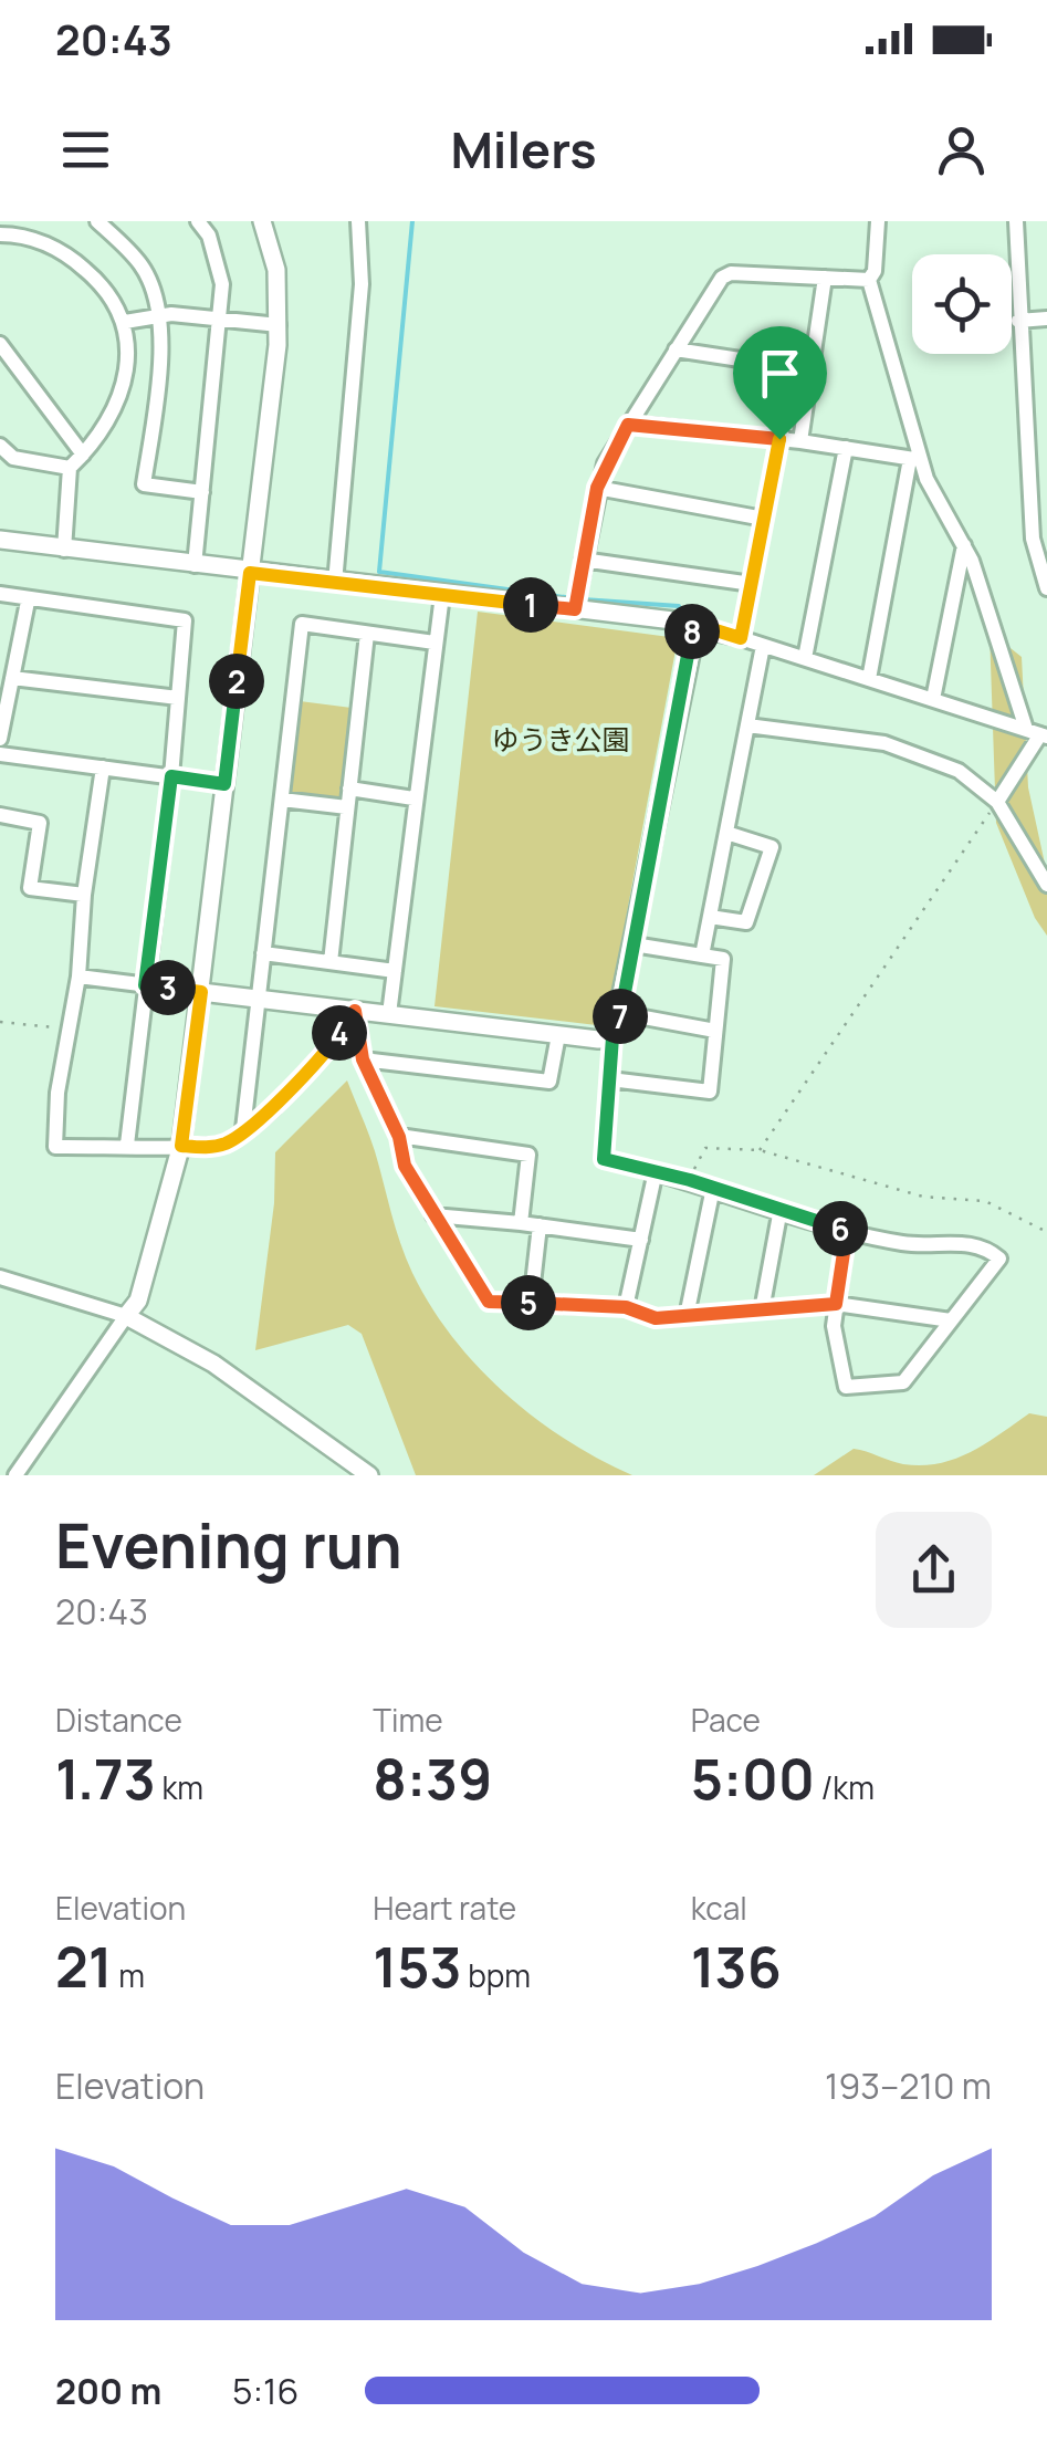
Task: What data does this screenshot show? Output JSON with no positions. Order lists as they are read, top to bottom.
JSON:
{
  "parks": ["ゆうき公園"],
  "page": {
    "status": "20:43",
    "header": "Milers",
    "pins": [
      "1",
      "8",
      "2",
      "3",
      "7",
      "4",
      "6",
      "5"
    ],
    "heading": ["Evening run", "20:43"],
    "stats": [
      ["Distance", "1.73 km"],
      ["Time", "8:39"],
      ["Pace", "5:00 /km"],
      ["Elevation", "21 m"],
      ["Heart rate", "153 bpm"],
      ["kcal", "136"]
    ],
    "chart": ["Elevation", "193–210 m"],
    "list": [
      {
        "name": "200 m",
        "note": "5:16"
      }
    ]
  }
}
